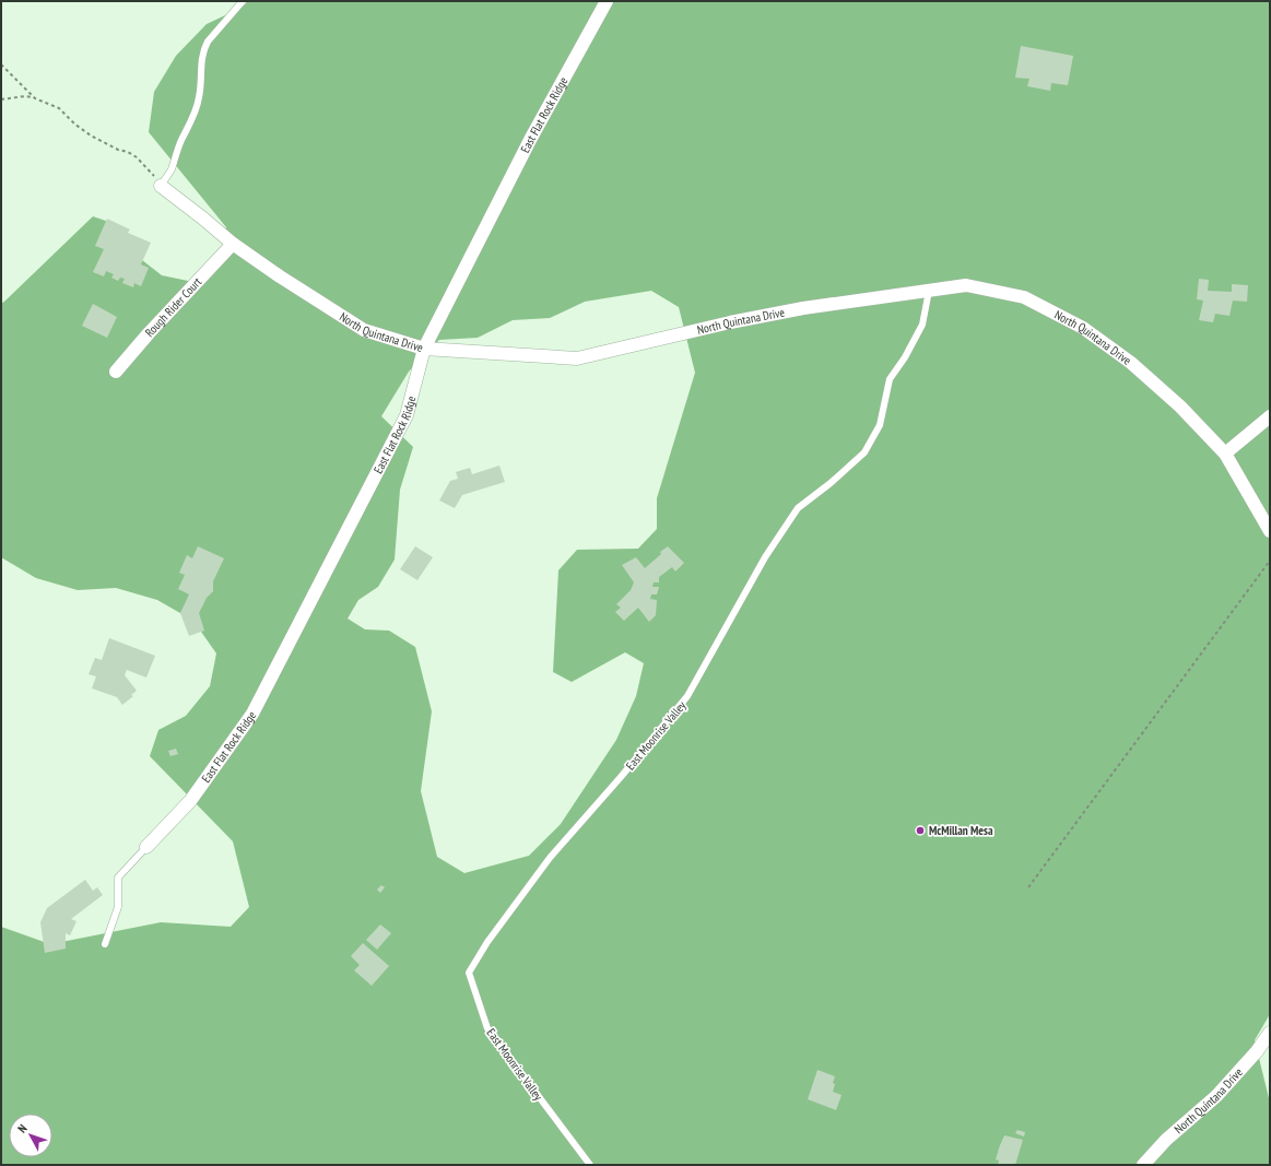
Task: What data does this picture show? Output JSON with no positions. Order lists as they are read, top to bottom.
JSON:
{
  "streets": {
    "street": ["East Flat Rock Ridge", "Rough Rider Court", "North Quintana Drive"],
    "lane": ["East Moonrise Valley"]
  },
  "crossings": [
    ["East Flat Rock Ridge", "North Quintana Drive"],
    ["Rough Rider Court", "North Quintana Drive"],
    ["North Quintana Drive", "East Moonrise Valley"]
  ],
  "places": ["McMillan Mesa"],
  "north": "top left"
}
